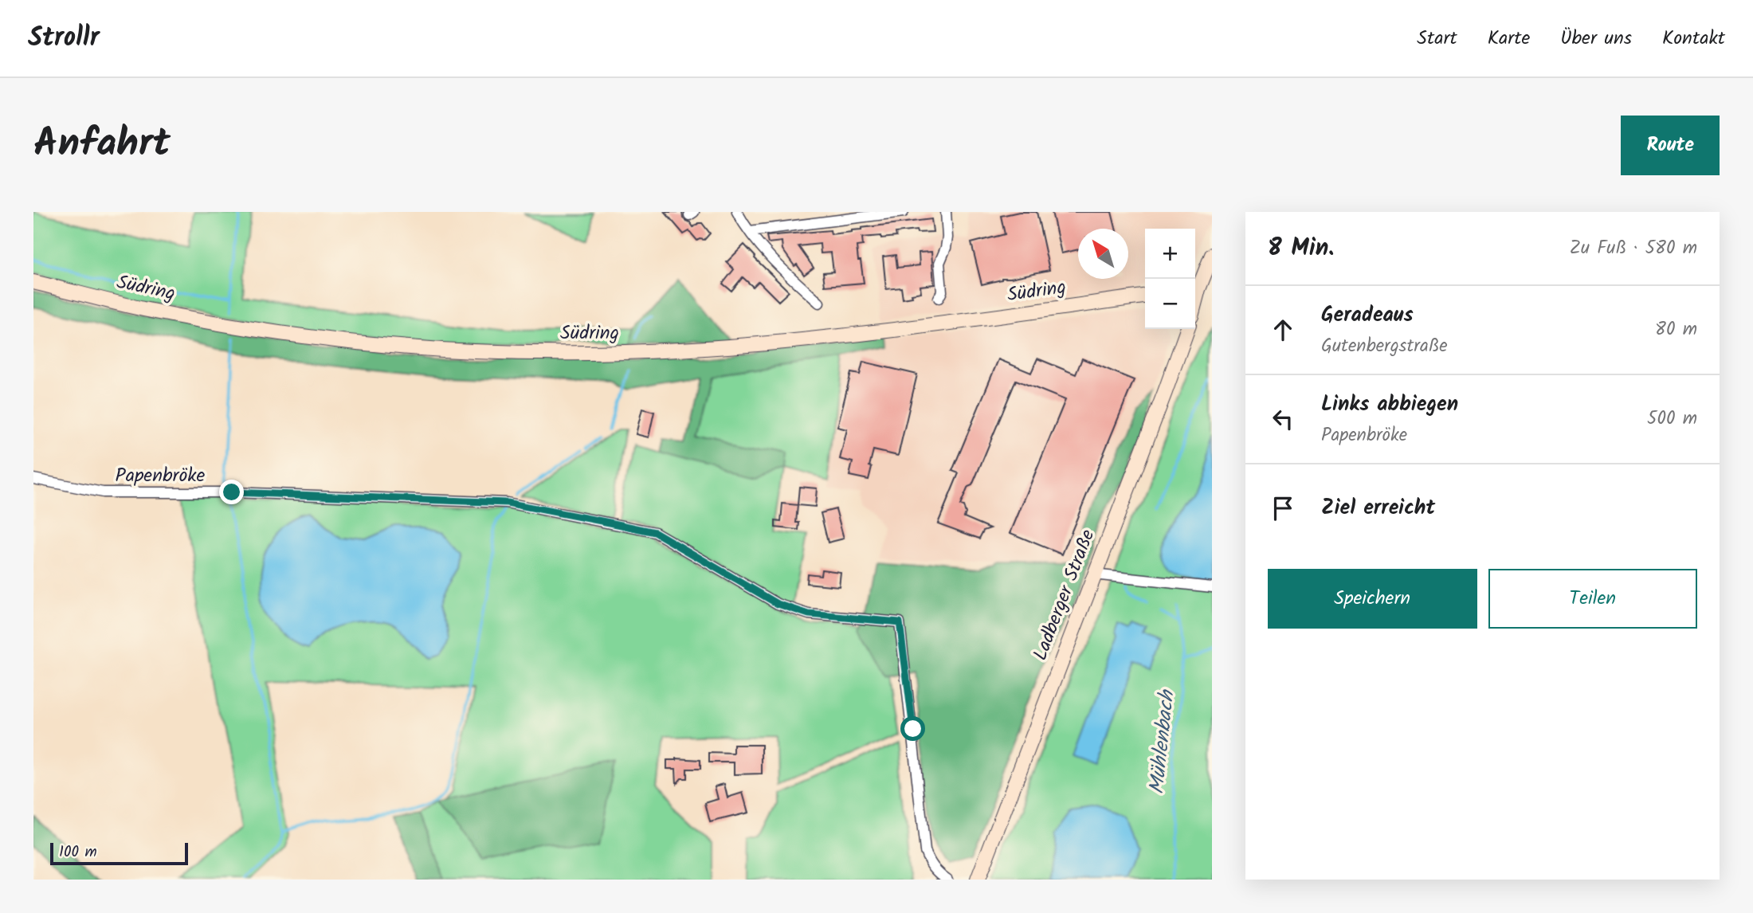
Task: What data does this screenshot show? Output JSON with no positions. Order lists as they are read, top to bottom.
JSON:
{
  "streets": {
    "main road": ["Südring", "Ladberger Straße"],
    "street": ["Papenbröke"]
  },
  "water": ["Mühlenbach"],
  "scale_bar": "100 m",
  "north": "top left",
  "page": {
    "header": "Strollr",
    "nav": [
      "Start",
      "Karte",
      "Über uns",
      "Kontakt"
    ],
    "title": "Anfahrt",
    "buttons": [
      "Route",
      ["Speichern", "Teilen"]
    ],
    "heading": ["8 Min.", "Zu Fuß · 580 m"],
    "map_buttons": ["+", "−"],
    "list": [
      ["Geradeaus", "Gutenbergstraße", "80 m"],
      ["Links abbiegen", "Papenbröke", "500 m"],
      "Ziel erreicht"
    ],
    "scale": "100 m"
  }
}
